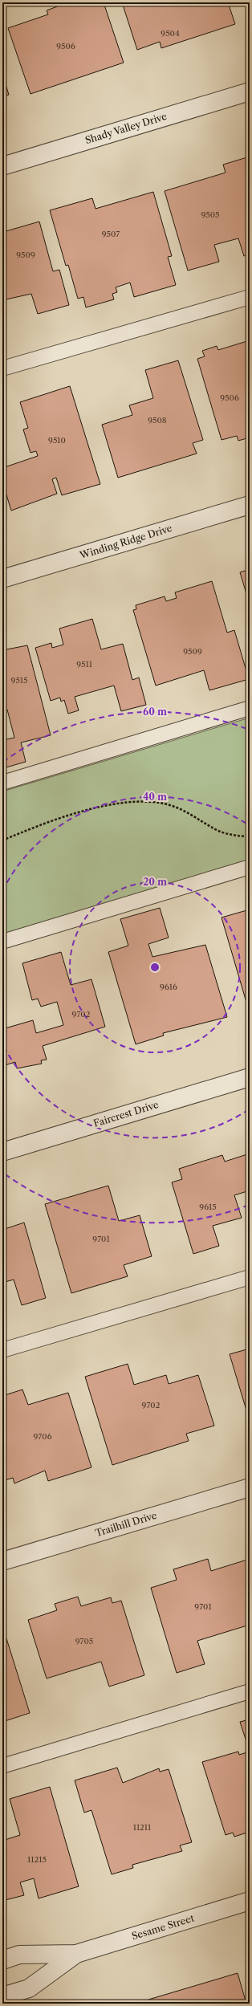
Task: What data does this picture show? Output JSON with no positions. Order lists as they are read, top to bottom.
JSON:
{
  "streets": {
    "street": [
      "Shady Valley Drive",
      "Winding Ridge Drive",
      "Faircrest Drive",
      "Trailhill Drive",
      "Sesame Street"
    ]
  },
  "house_numbers": [
    "9504",
    "9506",
    "9505",
    "9507",
    "9509",
    "9506",
    "9508",
    "9510",
    "9509",
    "9511",
    "9515",
    "9616",
    "9702",
    "9615",
    "9701",
    "9702",
    "9706",
    "9701",
    "9705",
    "11211",
    "11215"
  ],
  "rings": ["60 m", "40 m", "20 m"]
}
